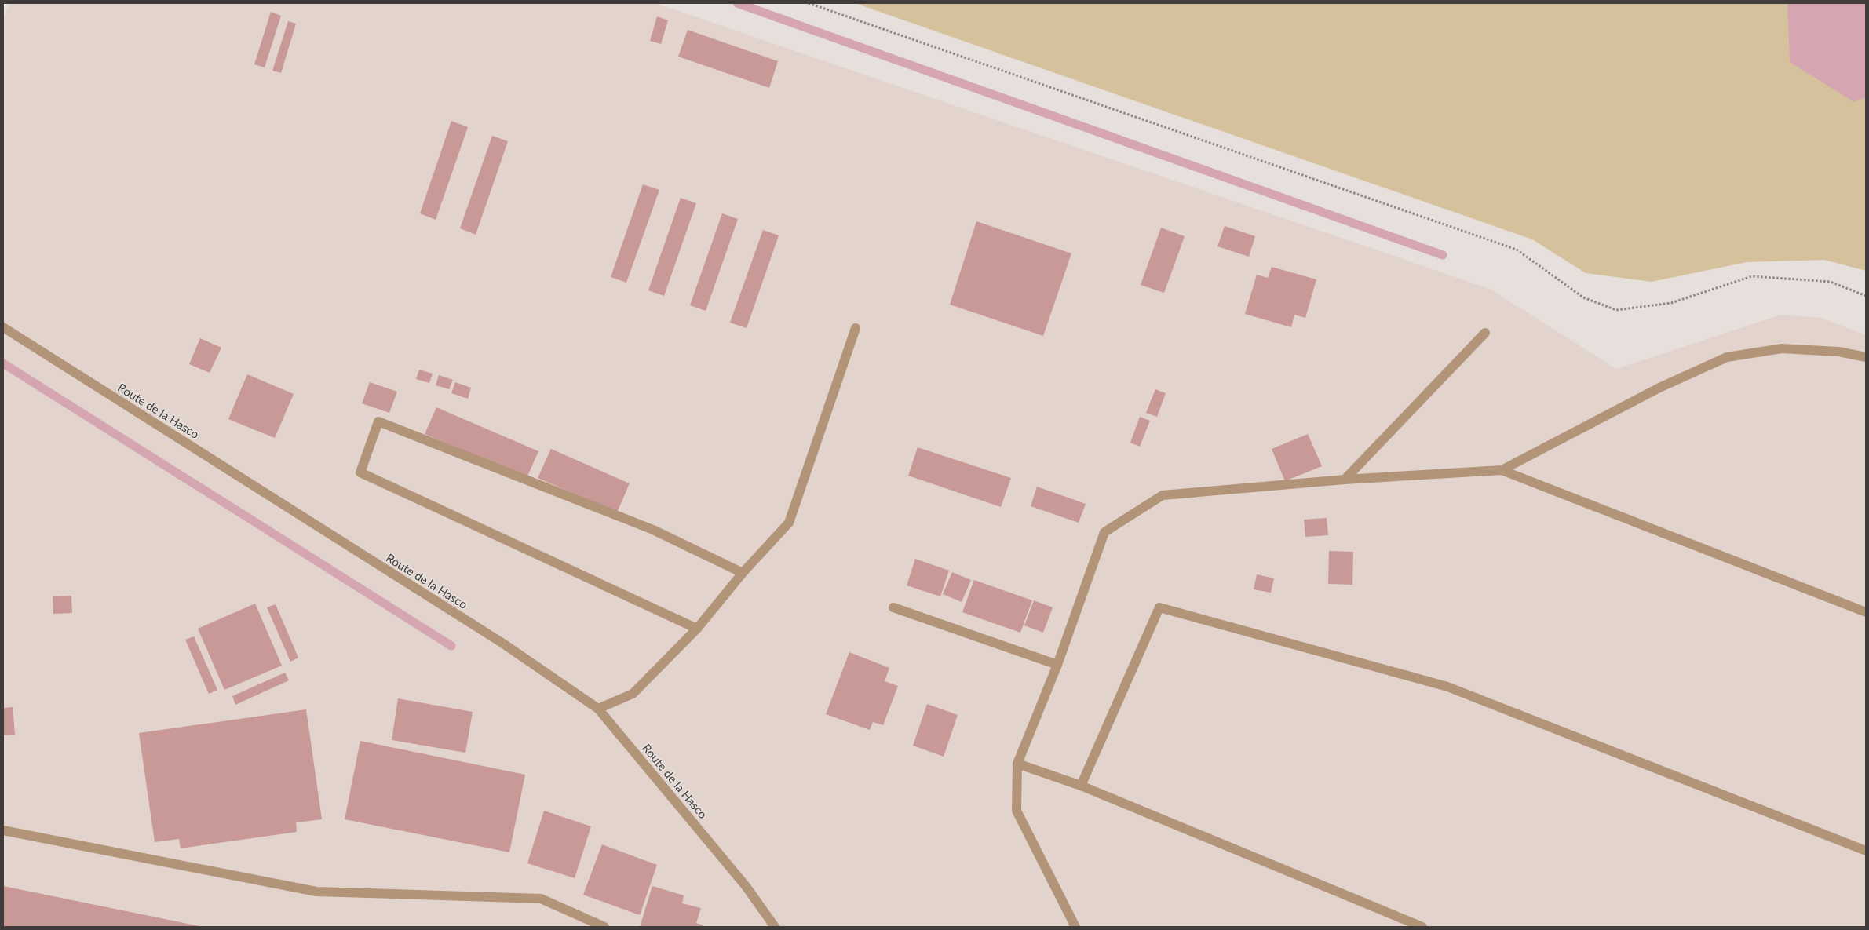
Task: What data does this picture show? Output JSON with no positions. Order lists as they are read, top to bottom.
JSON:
{
  "streets": {
    "lane": ["Route de la Hasco"]
  }
}
